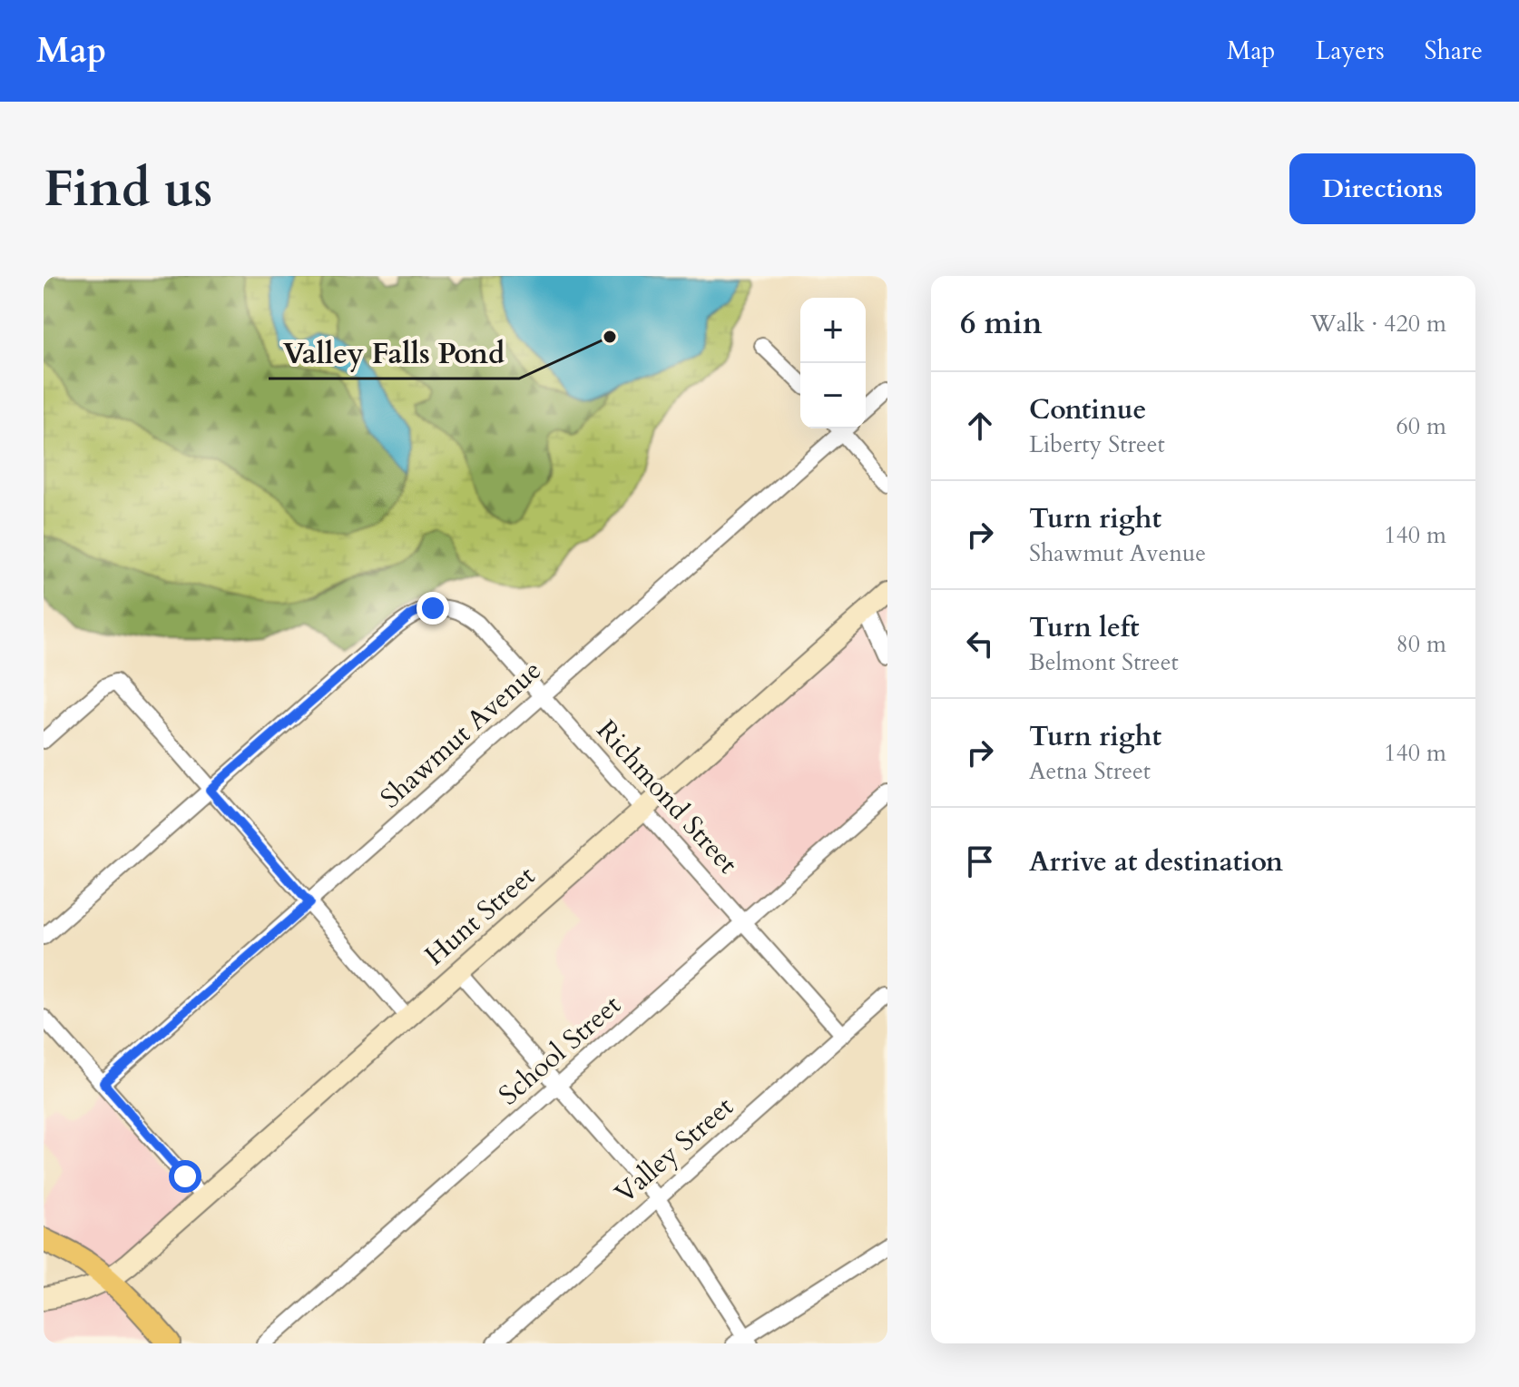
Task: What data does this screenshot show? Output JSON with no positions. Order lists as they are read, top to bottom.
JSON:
{
  "streets": {
    "main road": ["Hunt Street"],
    "street": [
      "Shawmut Avenue",
      "Richmond Street",
      "School Street",
      "Valley Street"
    ]
  },
  "crossings": [
    ["Shawmut Avenue", "Richmond Street"],
    ["Richmond Street", "Hunt Street"],
    ["Richmond Street", "School Street"],
    ["Richmond Street", "Valley Street"]
  ],
  "places": ["Valley Falls Pond"],
  "page": {
    "header": "Map",
    "nav": ["Map", "Layers", "Share"],
    "buttons": "Directions",
    "title": "Find us",
    "heading": ["6 min", "Walk · 420 m"],
    "map_buttons": ["+", "−"],
    "list": [
      ["Continue", "Liberty Street", "60 m"],
      ["Turn right", "Shawmut Avenue", "140 m"],
      ["Turn left", "Belmont Street", "80 m"],
      ["Turn right", "Aetna Street", "140 m"],
      "Arrive at destination"
    ]
  }
}
